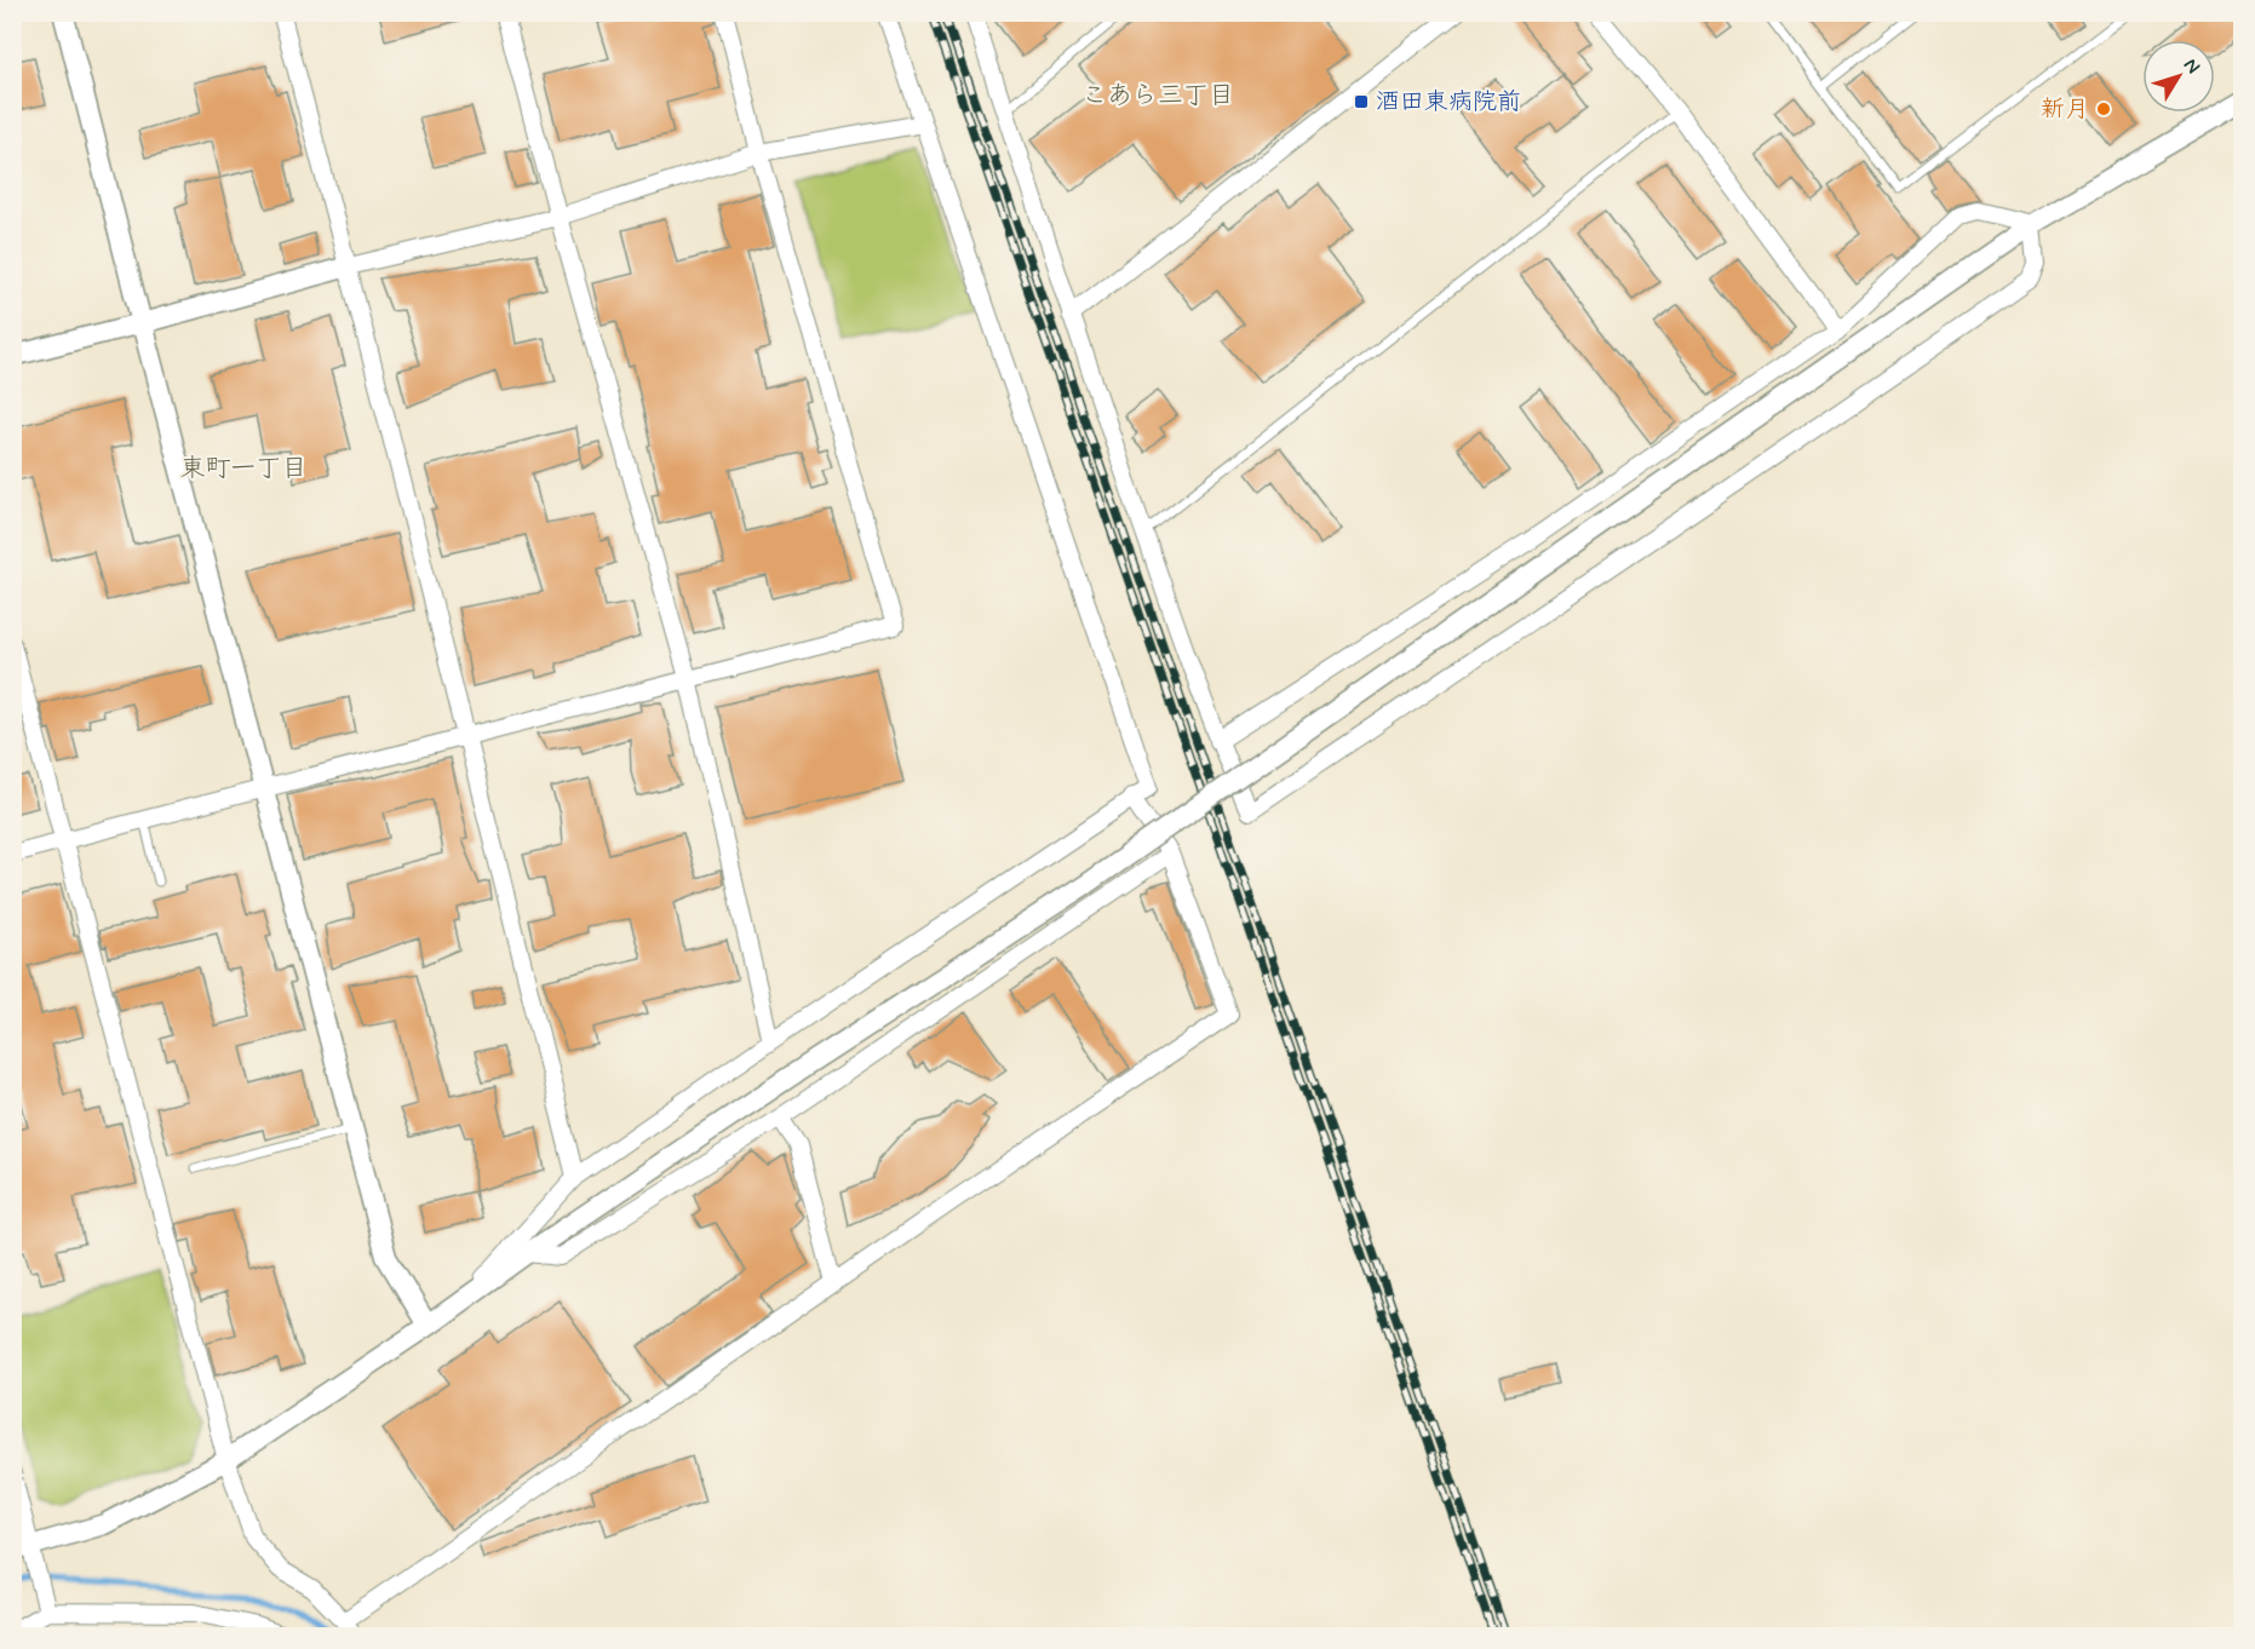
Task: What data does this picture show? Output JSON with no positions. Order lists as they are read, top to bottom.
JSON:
{
  "districts": ["こあら三丁目", "東町一丁目"],
  "places": {
    "transit": ["酒田東病院前"],
    "other": ["新月"]
  },
  "north": "top right"
}
